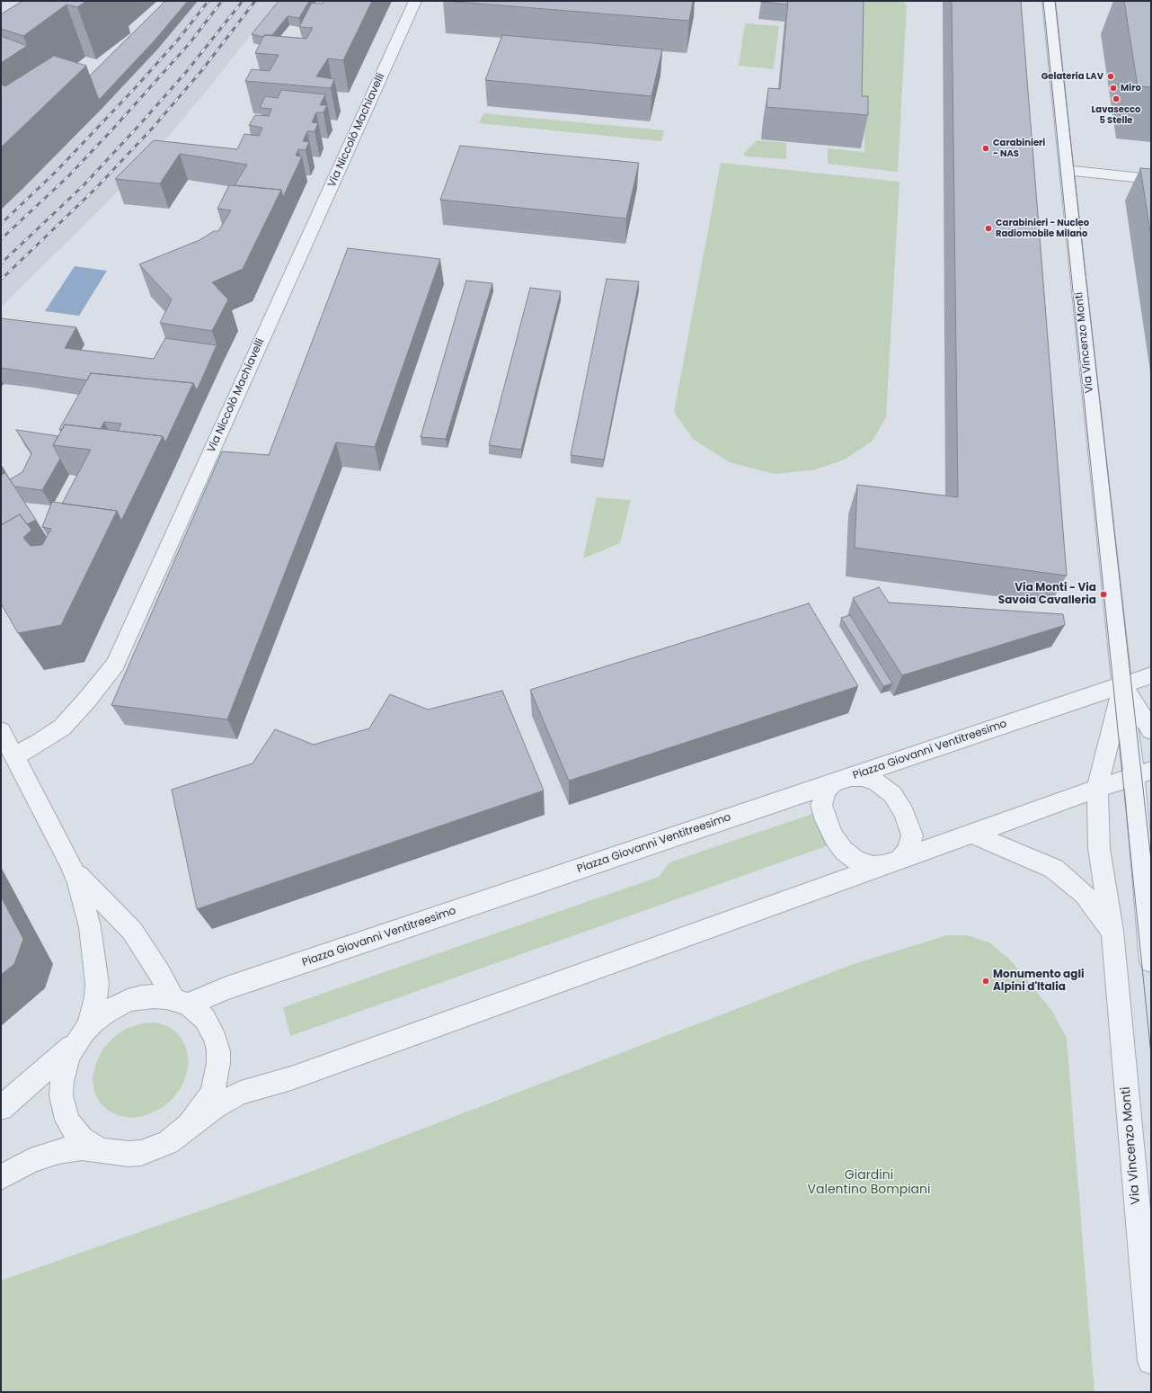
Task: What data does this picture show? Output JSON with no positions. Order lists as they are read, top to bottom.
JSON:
{
  "streets": {
    "street": ["Via Niccolò Machiavelli", "Via Vincenzo Monti", "Piazza Giovanni Ventitreesimo"]
  },
  "crossings": [
    ["Via Vincenzo Monti", "Piazza Giovanni Ventitreesimo"]
  ],
  "parks": ["Giardini Valentino Bompiani"],
  "places": [
    "Gelateria LAV",
    "Miro",
    "Lavasecco 5 Stelle",
    "Carabinieri - NAS",
    "Carabinieri - Nucleo Radiomobile Milano",
    "Via Monti - Via Savoia Cavalleria",
    "Monumento agli Alpini d'Italia"
  ]
}
